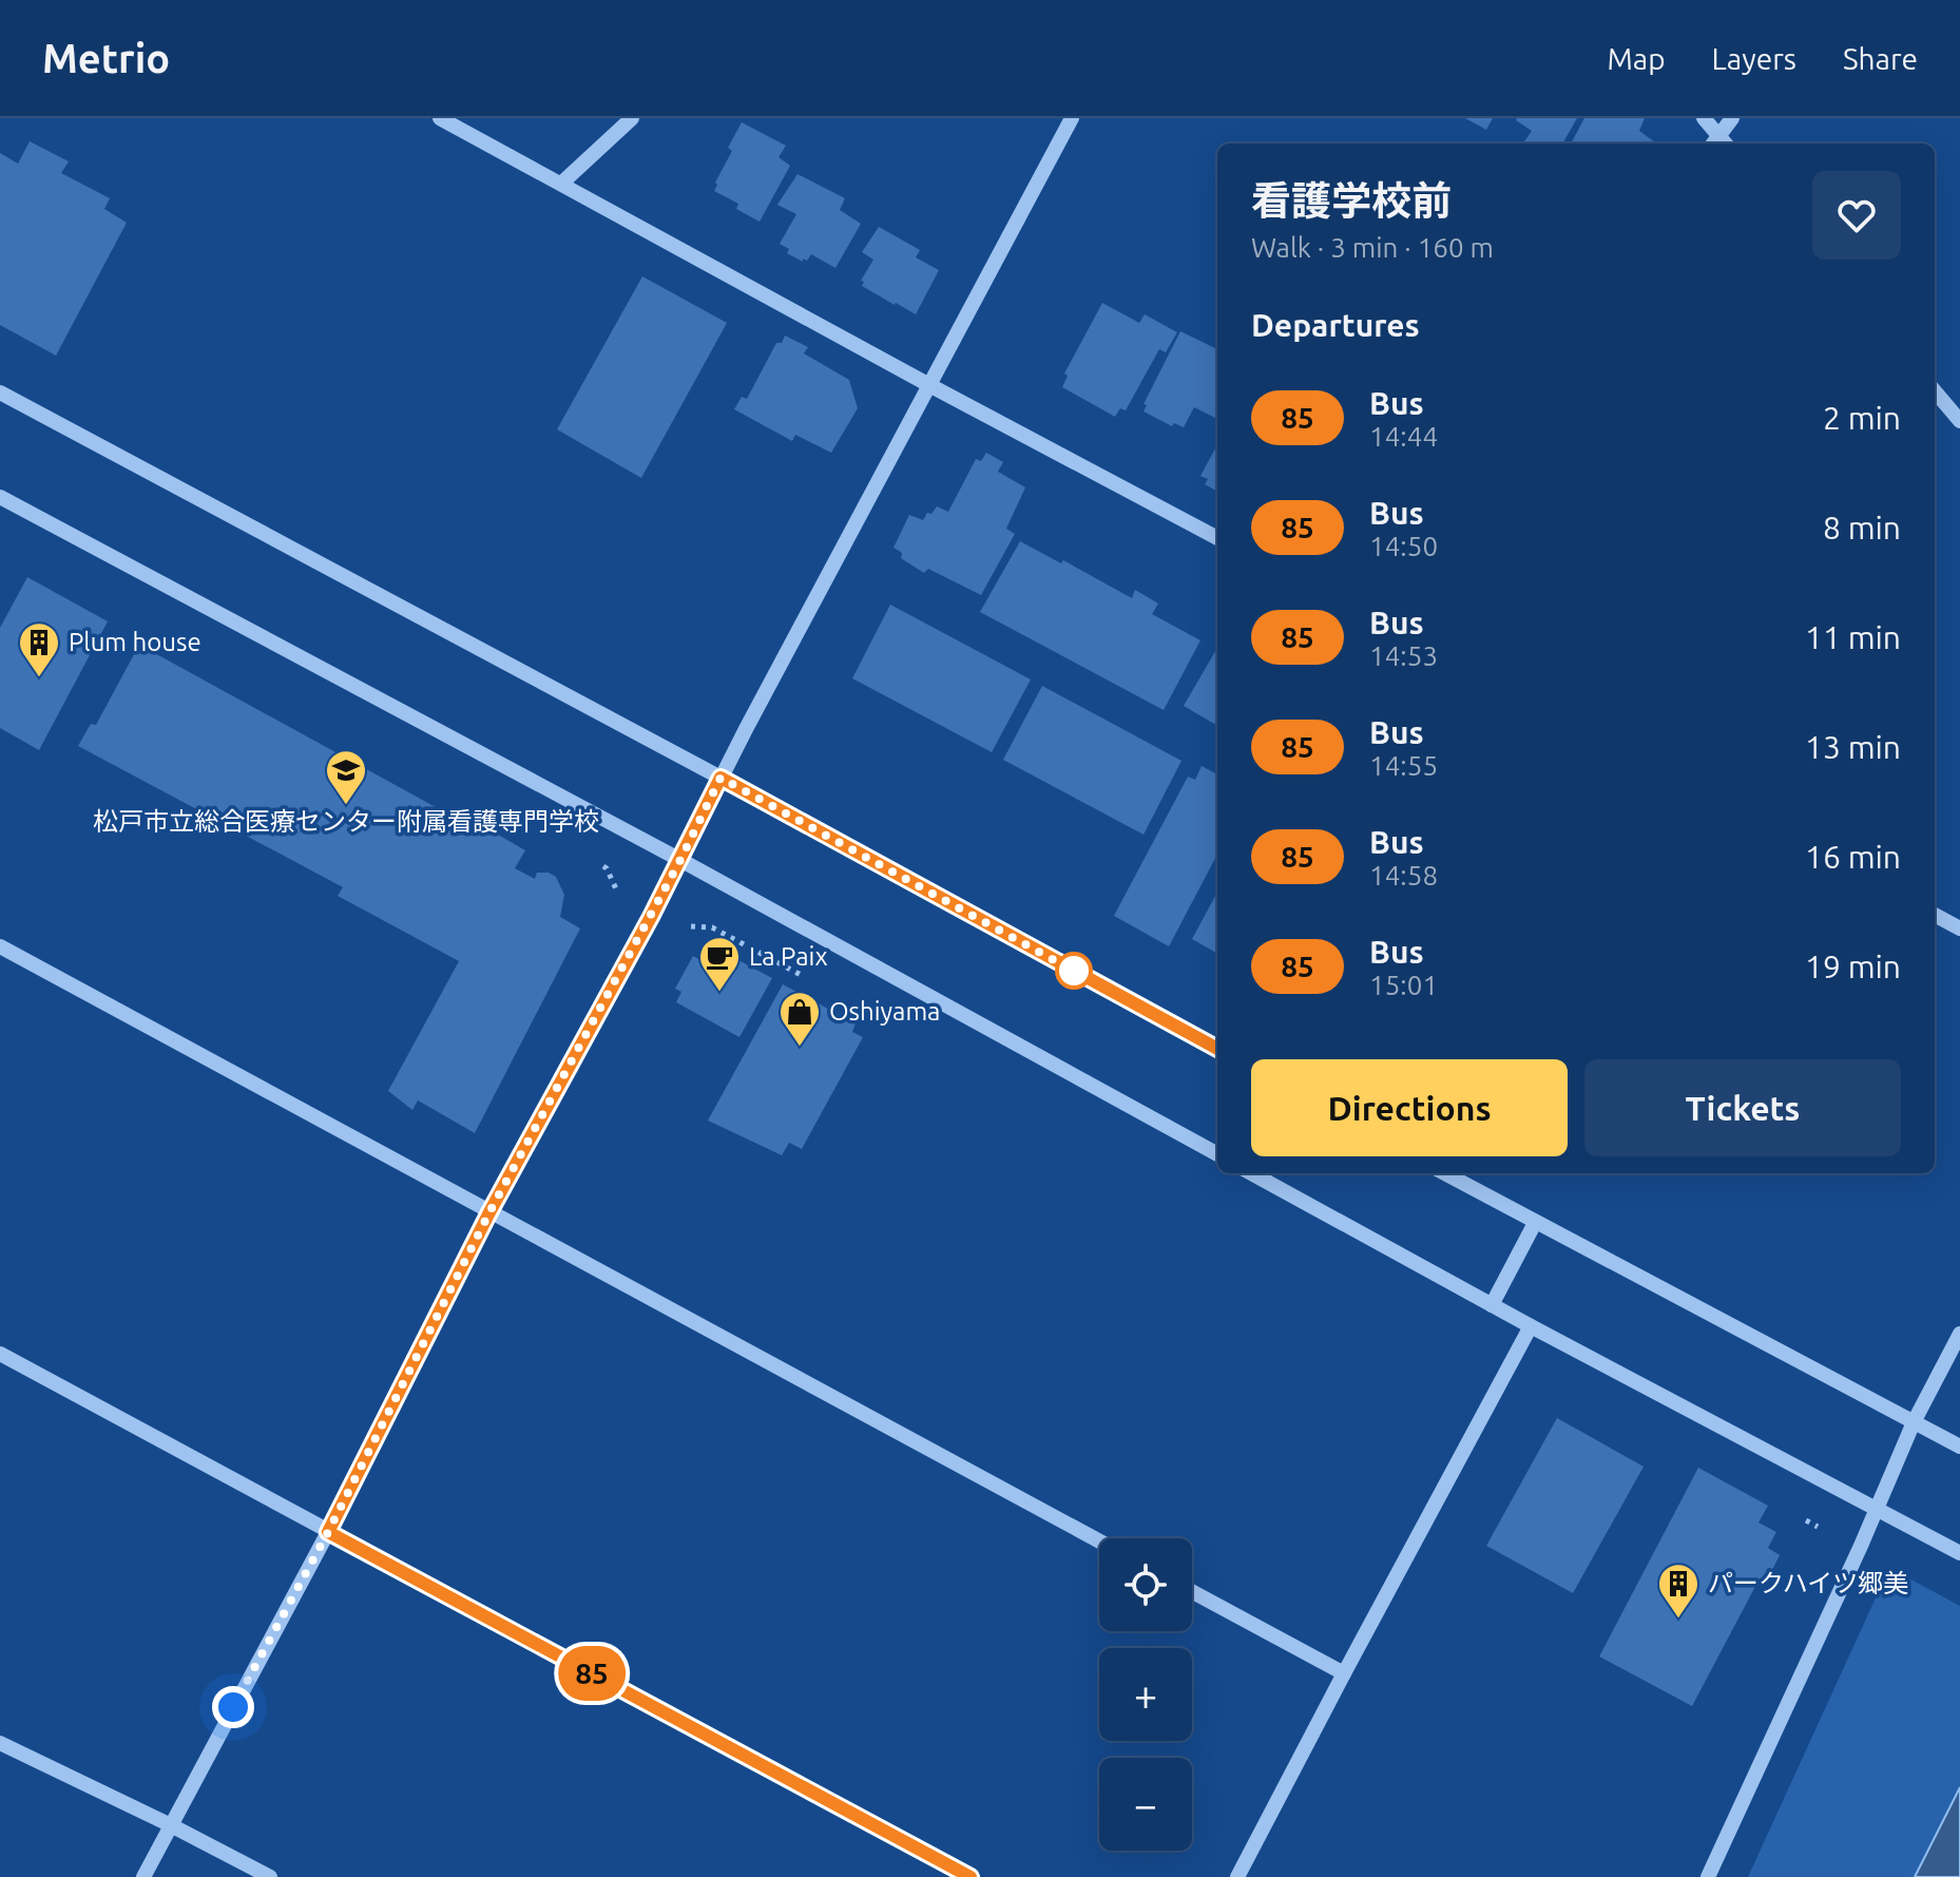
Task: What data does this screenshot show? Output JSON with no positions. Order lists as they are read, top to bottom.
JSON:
{
  "places": {
    "building": ["Plum house", "パークハイツ郷美"],
    "school or university": ["松戸市立総合医療センター附属看護専門学校"],
    "cafe": ["La Paix"],
    "shop": ["Oshiyama"]
  },
  "lines": ["bus line 85"],
  "page": {
    "header": "Metrio",
    "nav": ["Map", "Layers", "Share"],
    "on_map": "85",
    "heading": [
      ["看護学校前", "Walk · 3 min · 160 m"],
      "Departures"
    ],
    "list": [
      {
        "mark": "85",
        "name": "Bus",
        "note": "14:44",
        "value": "2 min"
      },
      {
        "mark": "85",
        "name": "Bus",
        "note": "14:50",
        "value": "8 min"
      },
      {
        "mark": "85",
        "name": "Bus",
        "note": "14:53",
        "value": "11 min"
      },
      {
        "mark": "85",
        "name": "Bus",
        "note": "14:55",
        "value": "13 min"
      },
      {
        "mark": "85",
        "name": "Bus",
        "note": "14:58",
        "value": "16 min"
      },
      {
        "mark": "85",
        "name": "Bus",
        "note": "15:01",
        "value": "19 min"
      }
    ],
    "buttons": ["Directions", "Tickets"],
    "map_buttons": ["+", "−"]
  }
}
